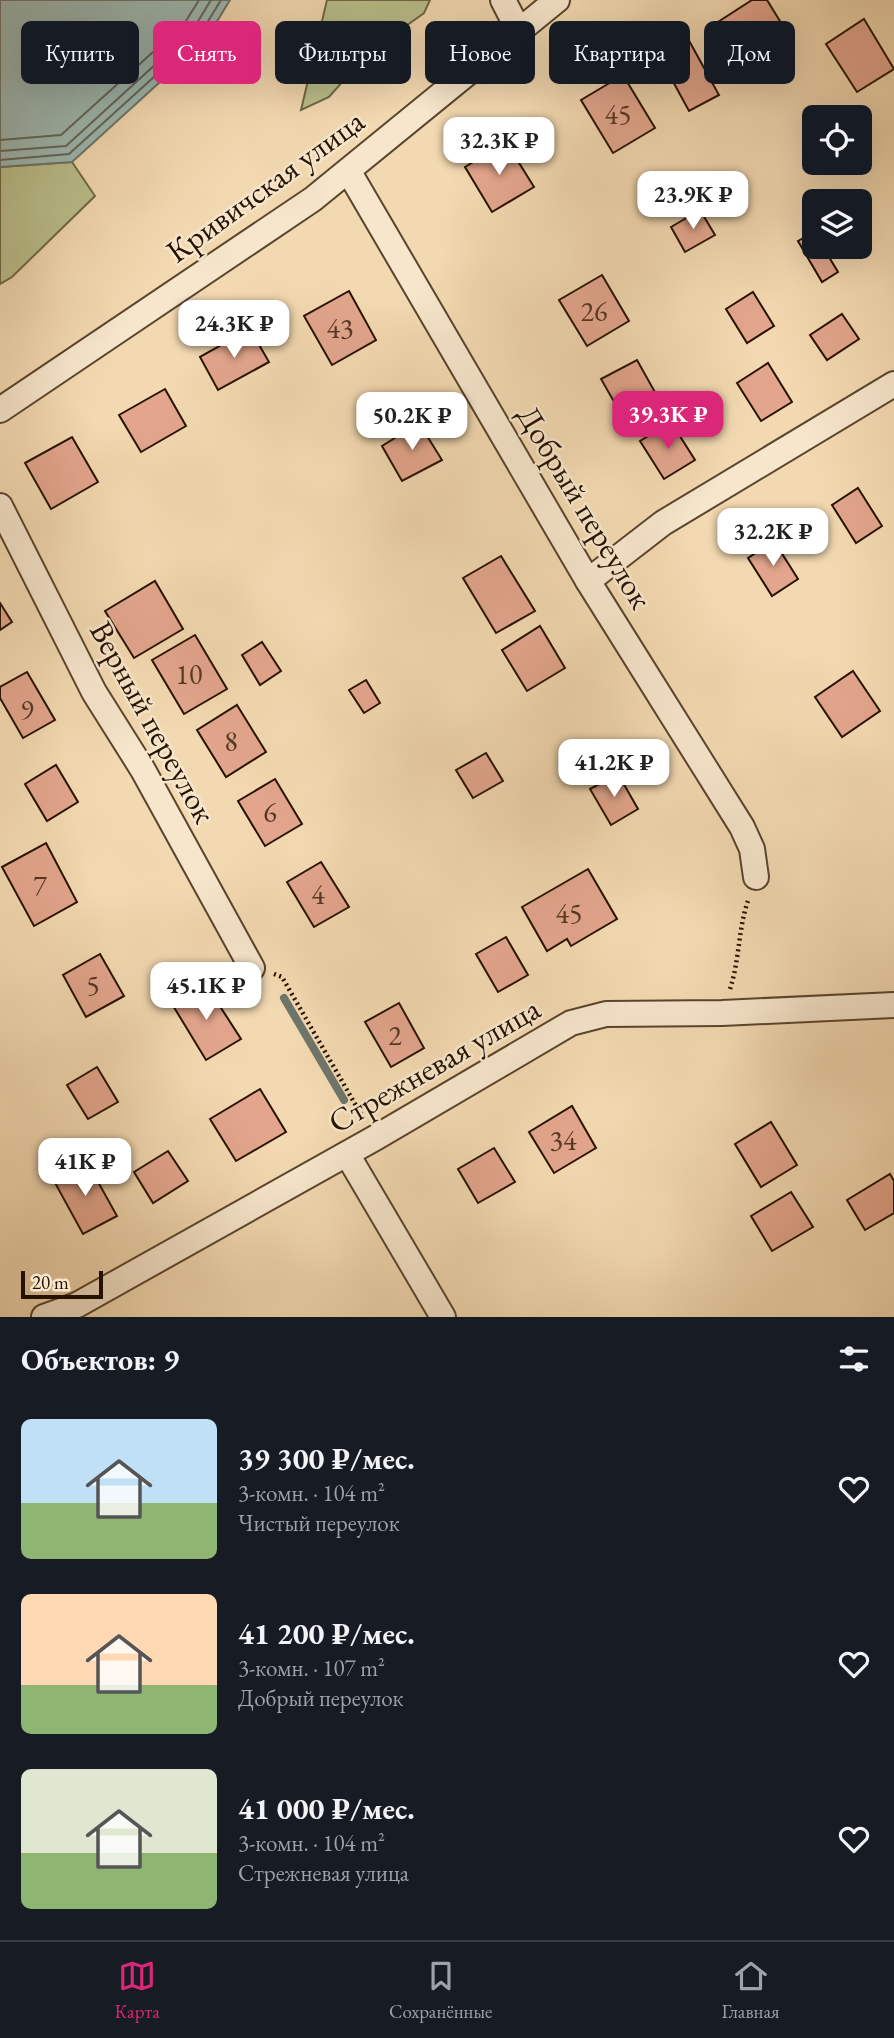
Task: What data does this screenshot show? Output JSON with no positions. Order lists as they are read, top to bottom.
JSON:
{
  "streets": {
    "street": [
      "Кривичская улица",
      "Добрый переулок",
      "Верный переулок",
      "Стрежневая улица"
    ]
  },
  "crossings": [
    ["Кривичская улица", "Добрый переулок"]
  ],
  "house_numbers": [
    "45",
    "26",
    "43",
    "10",
    "9",
    "8",
    "6",
    "7",
    "4",
    "45",
    "5",
    "2",
    "34"
  ],
  "scale_bar": "20 m",
  "page": {
    "chip": [
      "Купить",
      "Снять",
      "Фильтры",
      "Новое",
      "Квартира",
      "Дом"
    ],
    "price": [
      "32.3K ₽",
      "23.9K ₽",
      "24.3K ₽",
      "39.3K ₽",
      "50.2K ₽",
      "32.2K ₽",
      "41.2K ₽",
      "45.1K ₽",
      "41K ₽"
    ],
    "scale": "20 m",
    "heading": "Объектов: 9",
    "list": [
      {
        "name": "39 300 ₽/мес.",
        "note": "3-комн. · 104 m² · Чистый переулок"
      },
      {
        "name": "41 200 ₽/мес.",
        "note": "3-комн. · 107 m² · Добрый переулок"
      },
      {
        "name": "41 000 ₽/мес.",
        "note": "3-комн. · 104 m² · Стрежневая улица"
      }
    ],
    "tabs": ["Карта", "Сохранённые", "Главная"]
  }
}
